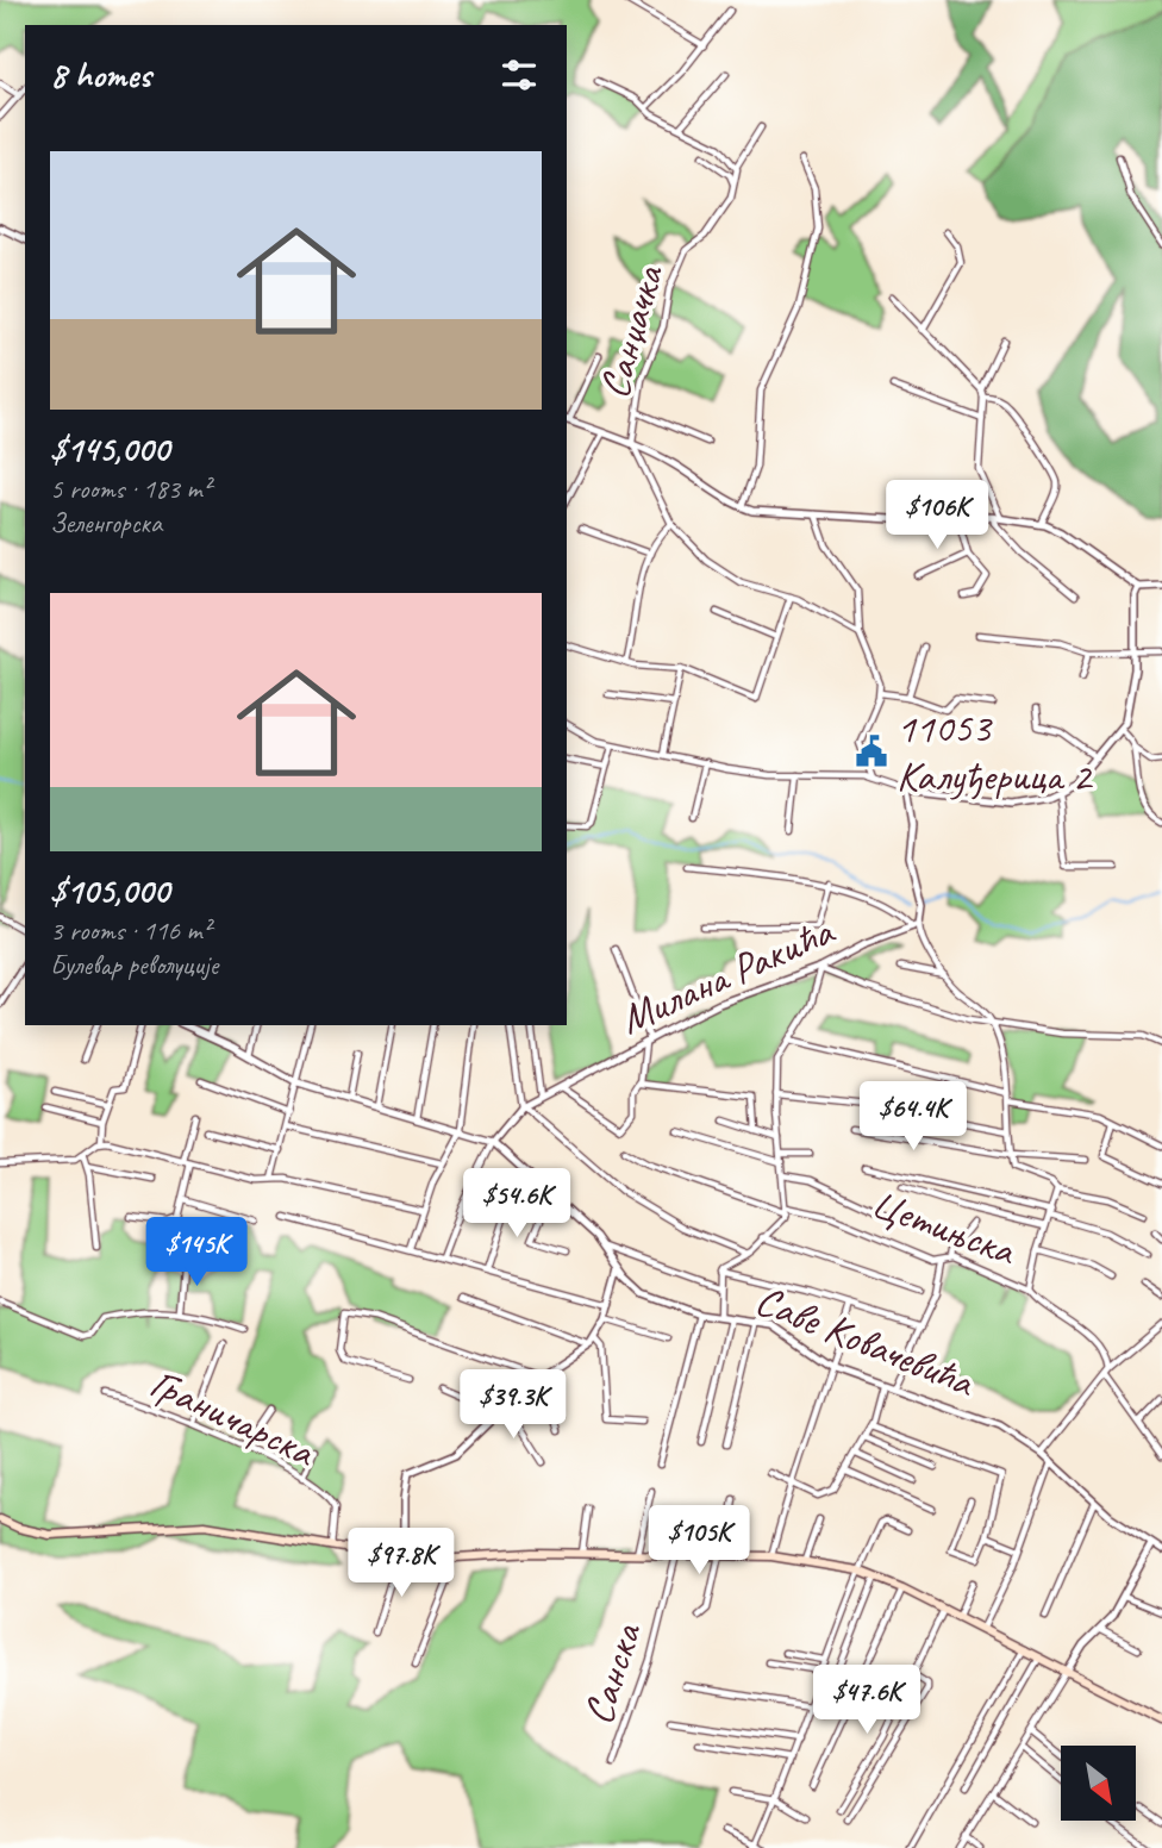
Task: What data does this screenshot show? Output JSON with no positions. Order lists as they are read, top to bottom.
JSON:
{
  "streets": {
    "street": [
      "Санџачка",
      "Милана Ракића",
      "Цетињска",
      "Саве Ковачевића",
      "Граничарска",
      "Санска"
    ]
  },
  "crossings": [
    ["Милана Ракића", "Саве Ковачевића"]
  ],
  "places": {
    "public building": ["11053 Калуђерица 2"]
  },
  "north": "bottom right",
  "page": {
    "heading": "8 homes",
    "list": [
      {
        "name": "$145,000",
        "note": "5 rooms · 183 m² · Зеленгорска"
      },
      {
        "name": "$105,000",
        "note": "3 rooms · 116 m² · Булевар револуције"
      }
    ],
    "price": [
      "$106K",
      "$64.4K",
      "$54.6K",
      "$145K",
      "$39.3K",
      "$105K",
      "$97.8K",
      "$47.6K"
    ]
  }
}
